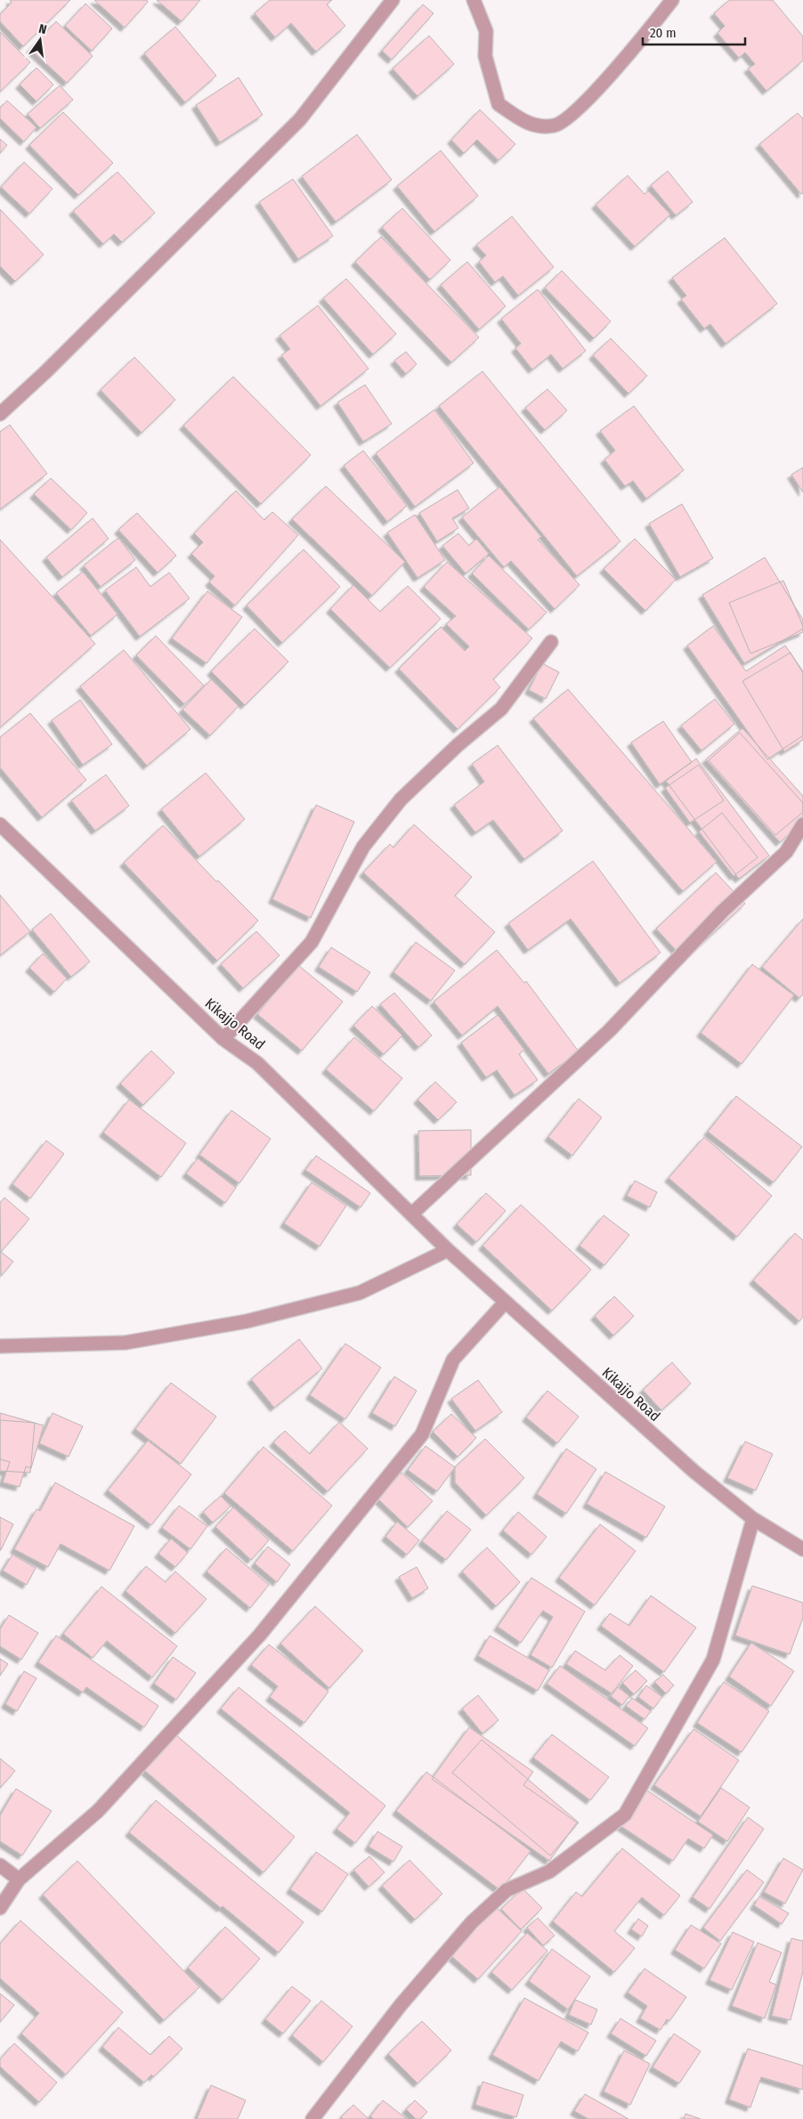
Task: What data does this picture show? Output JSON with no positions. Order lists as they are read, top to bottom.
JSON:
{
  "streets": {
    "street": ["Kikajjo Road"]
  },
  "scale_bar": "20 m",
  "north": "top"
}
